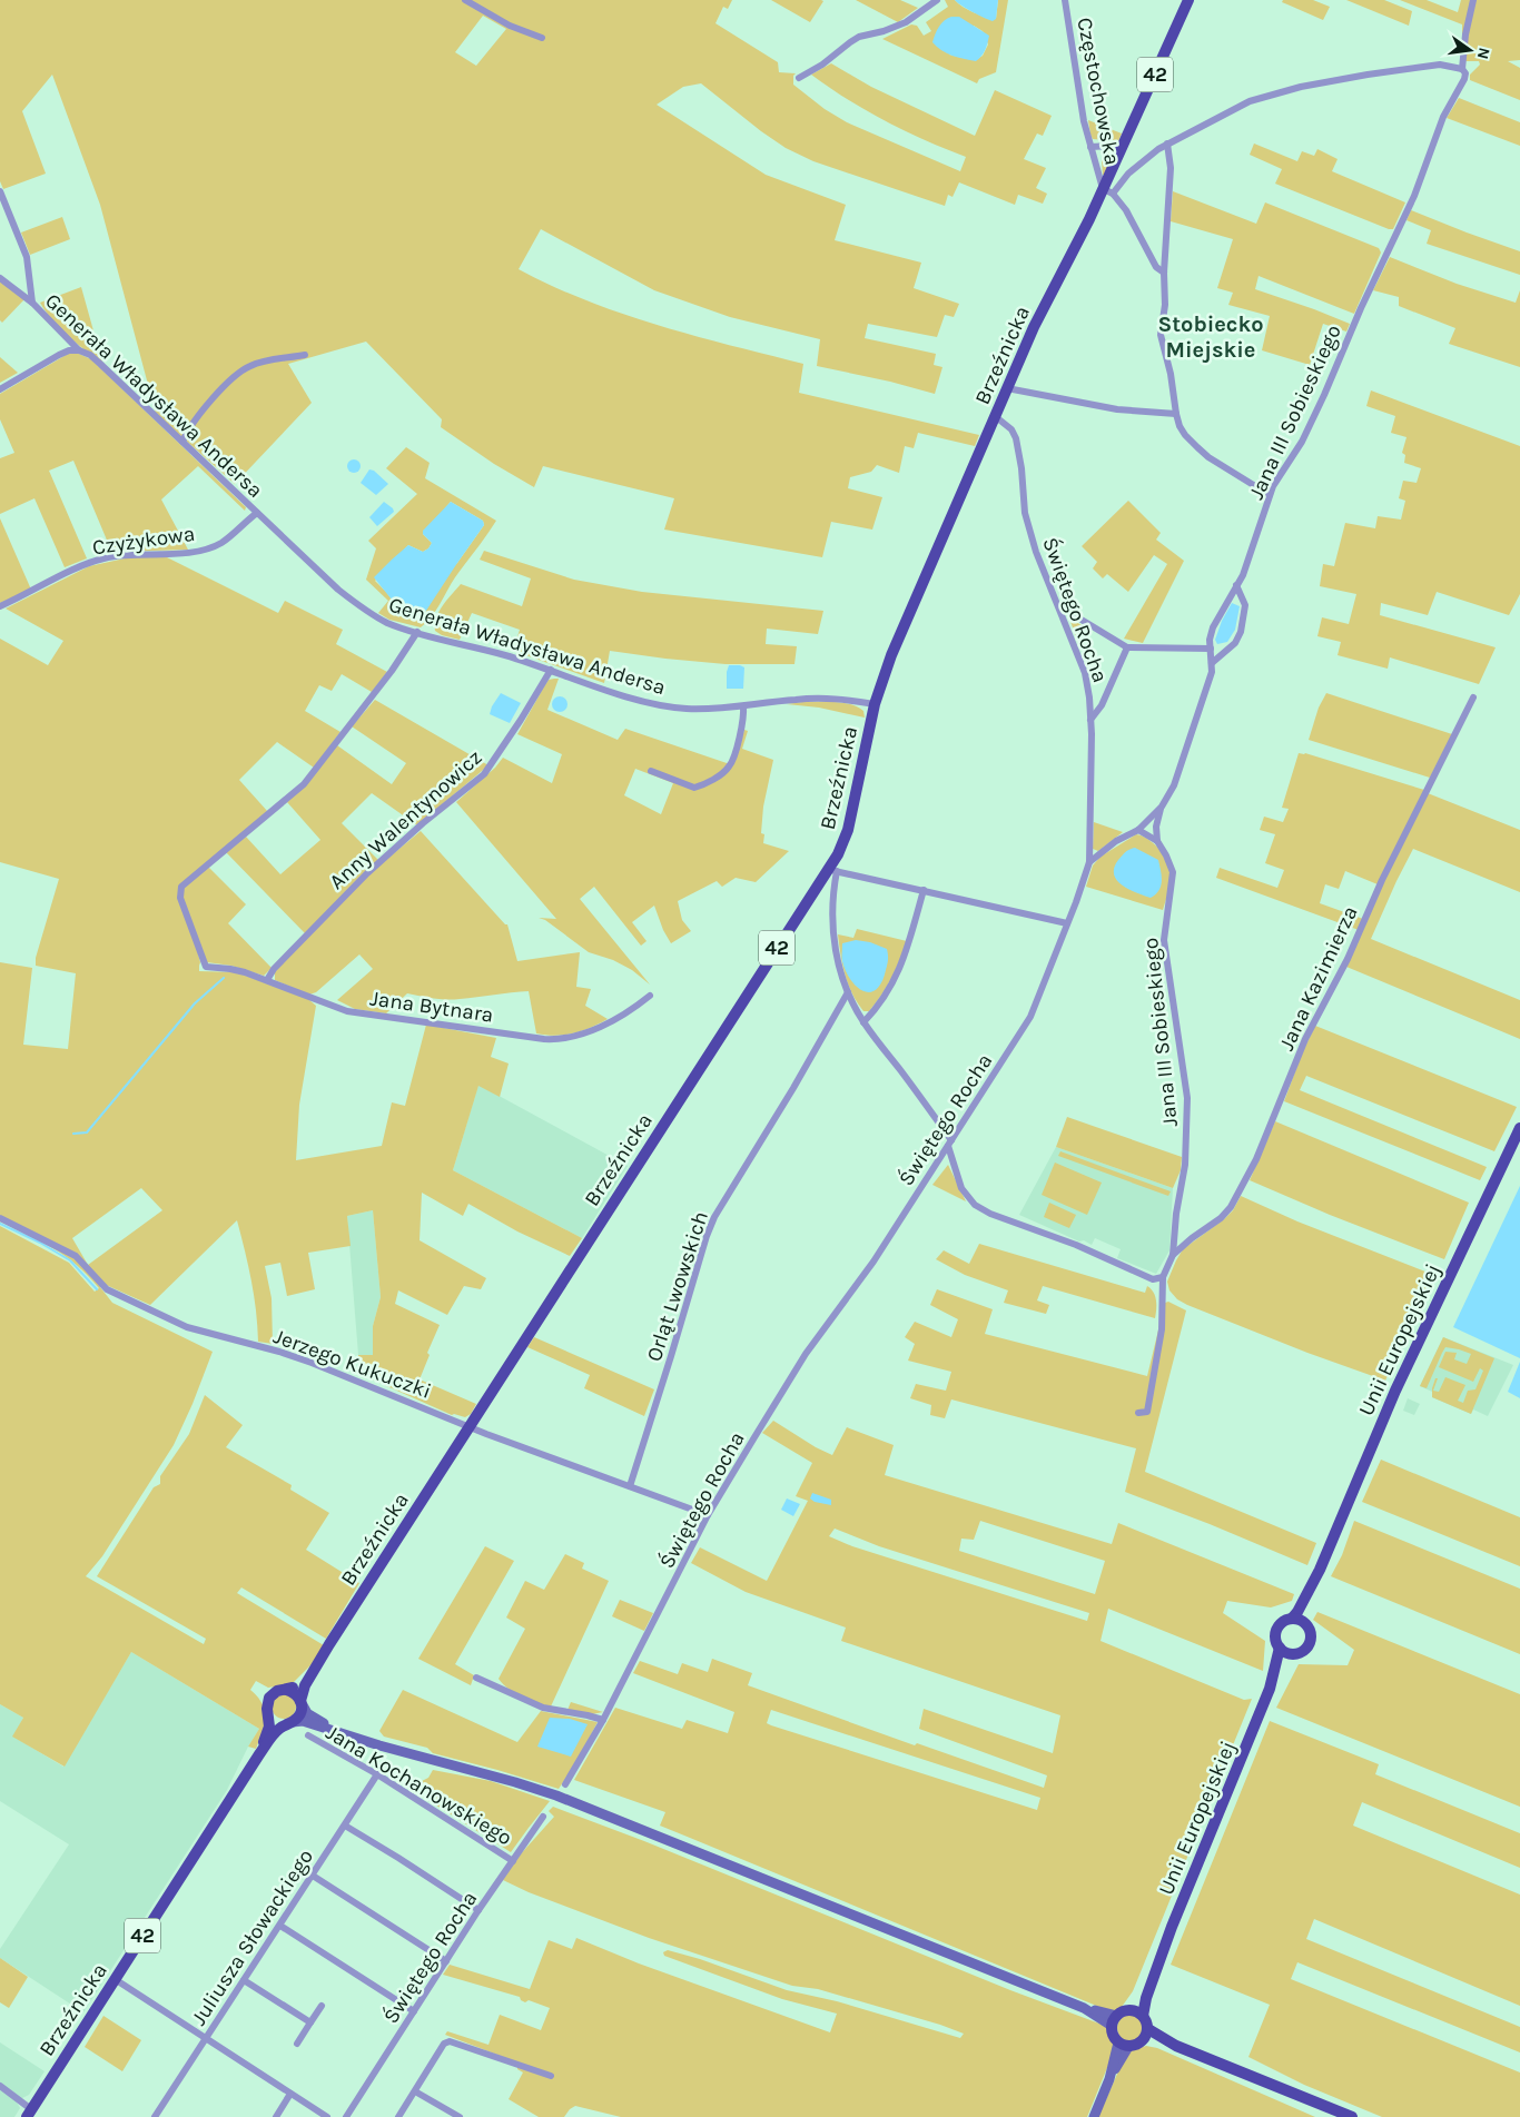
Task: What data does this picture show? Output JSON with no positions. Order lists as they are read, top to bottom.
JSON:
{
  "streets": {
    "main road": ["42", "Brzeźnicka", "Unii Europejskiej"],
    "street": [
      "Częstochowska",
      "Generała Władysława Andersa",
      "Jana III Sobieskiego",
      "Czyżykowa",
      "Świętego Rocha",
      "Anny Walentynowicz",
      "Jana Kazimierza",
      "Jana Bytnara",
      "Orląt Lwowskich",
      "Jerzego Kukuczki",
      "Jana Kochanowskiego",
      "Juliusza Słowackiego"
    ]
  },
  "crossings": [
    ["42", "Brzeźnicka"],
    ["Częstochowska", "Brzeźnicka"],
    ["Brzeźnicka", "Generała Władysława Andersa"],
    ["Brzeźnicka", "Świętego Rocha"],
    ["Brzeźnicka", "Jerzego Kukuczki"],
    ["Generała Władysława Andersa", "Czyżykowa"],
    ["Generała Władysława Andersa", "Anny Walentynowicz"],
    ["Generała Władysława Andersa", "Jana Bytnara"],
    ["Jana III Sobieskiego", "Świętego Rocha"],
    ["Jana III Sobieskiego", "Jana Kazimierza"],
    ["Świętego Rocha", "Jerzego Kukuczki"],
    ["Świętego Rocha", "Jana Kochanowskiego"],
    ["Anny Walentynowicz", "Jana Bytnara"],
    ["Orląt Lwowskich", "Jerzego Kukuczki"],
    ["Jana Kochanowskiego", "Juliusza Słowackiego"]
  ],
  "districts": ["Stobiecko Miejskie"],
  "north": "right"
}
